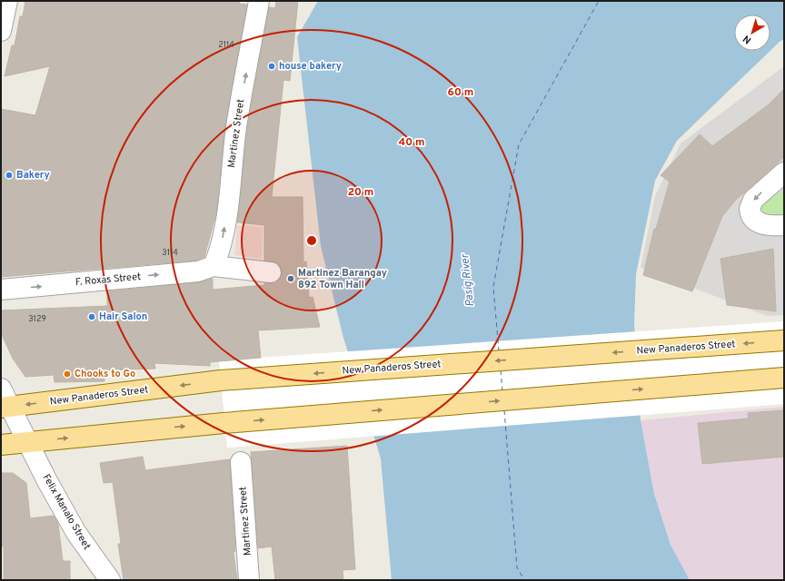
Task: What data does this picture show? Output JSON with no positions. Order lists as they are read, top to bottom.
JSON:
{
  "streets": {
    "main road": ["New Panaderos Street"],
    "street": ["Martinez Street", "F. Roxas Street", "Felix Manalo Street"]
  },
  "crossings": [
    ["Martinez Street", "F. Roxas Street"],
    ["New Panaderos Street", "Felix Manalo Street"]
  ],
  "one_way": ["Martinez Street", "F. Roxas Street"],
  "water": ["Pasig River"],
  "places": [
    "house bakery",
    "Bakery",
    "Martinez Barangay 892 Town Hall",
    "Hair Salon",
    "Chooks to Go"
  ],
  "house_numbers": ["2114", "3114", "3129"],
  "north": "bottom left",
  "rings": ["60 m", "40 m", "20 m"]
}
